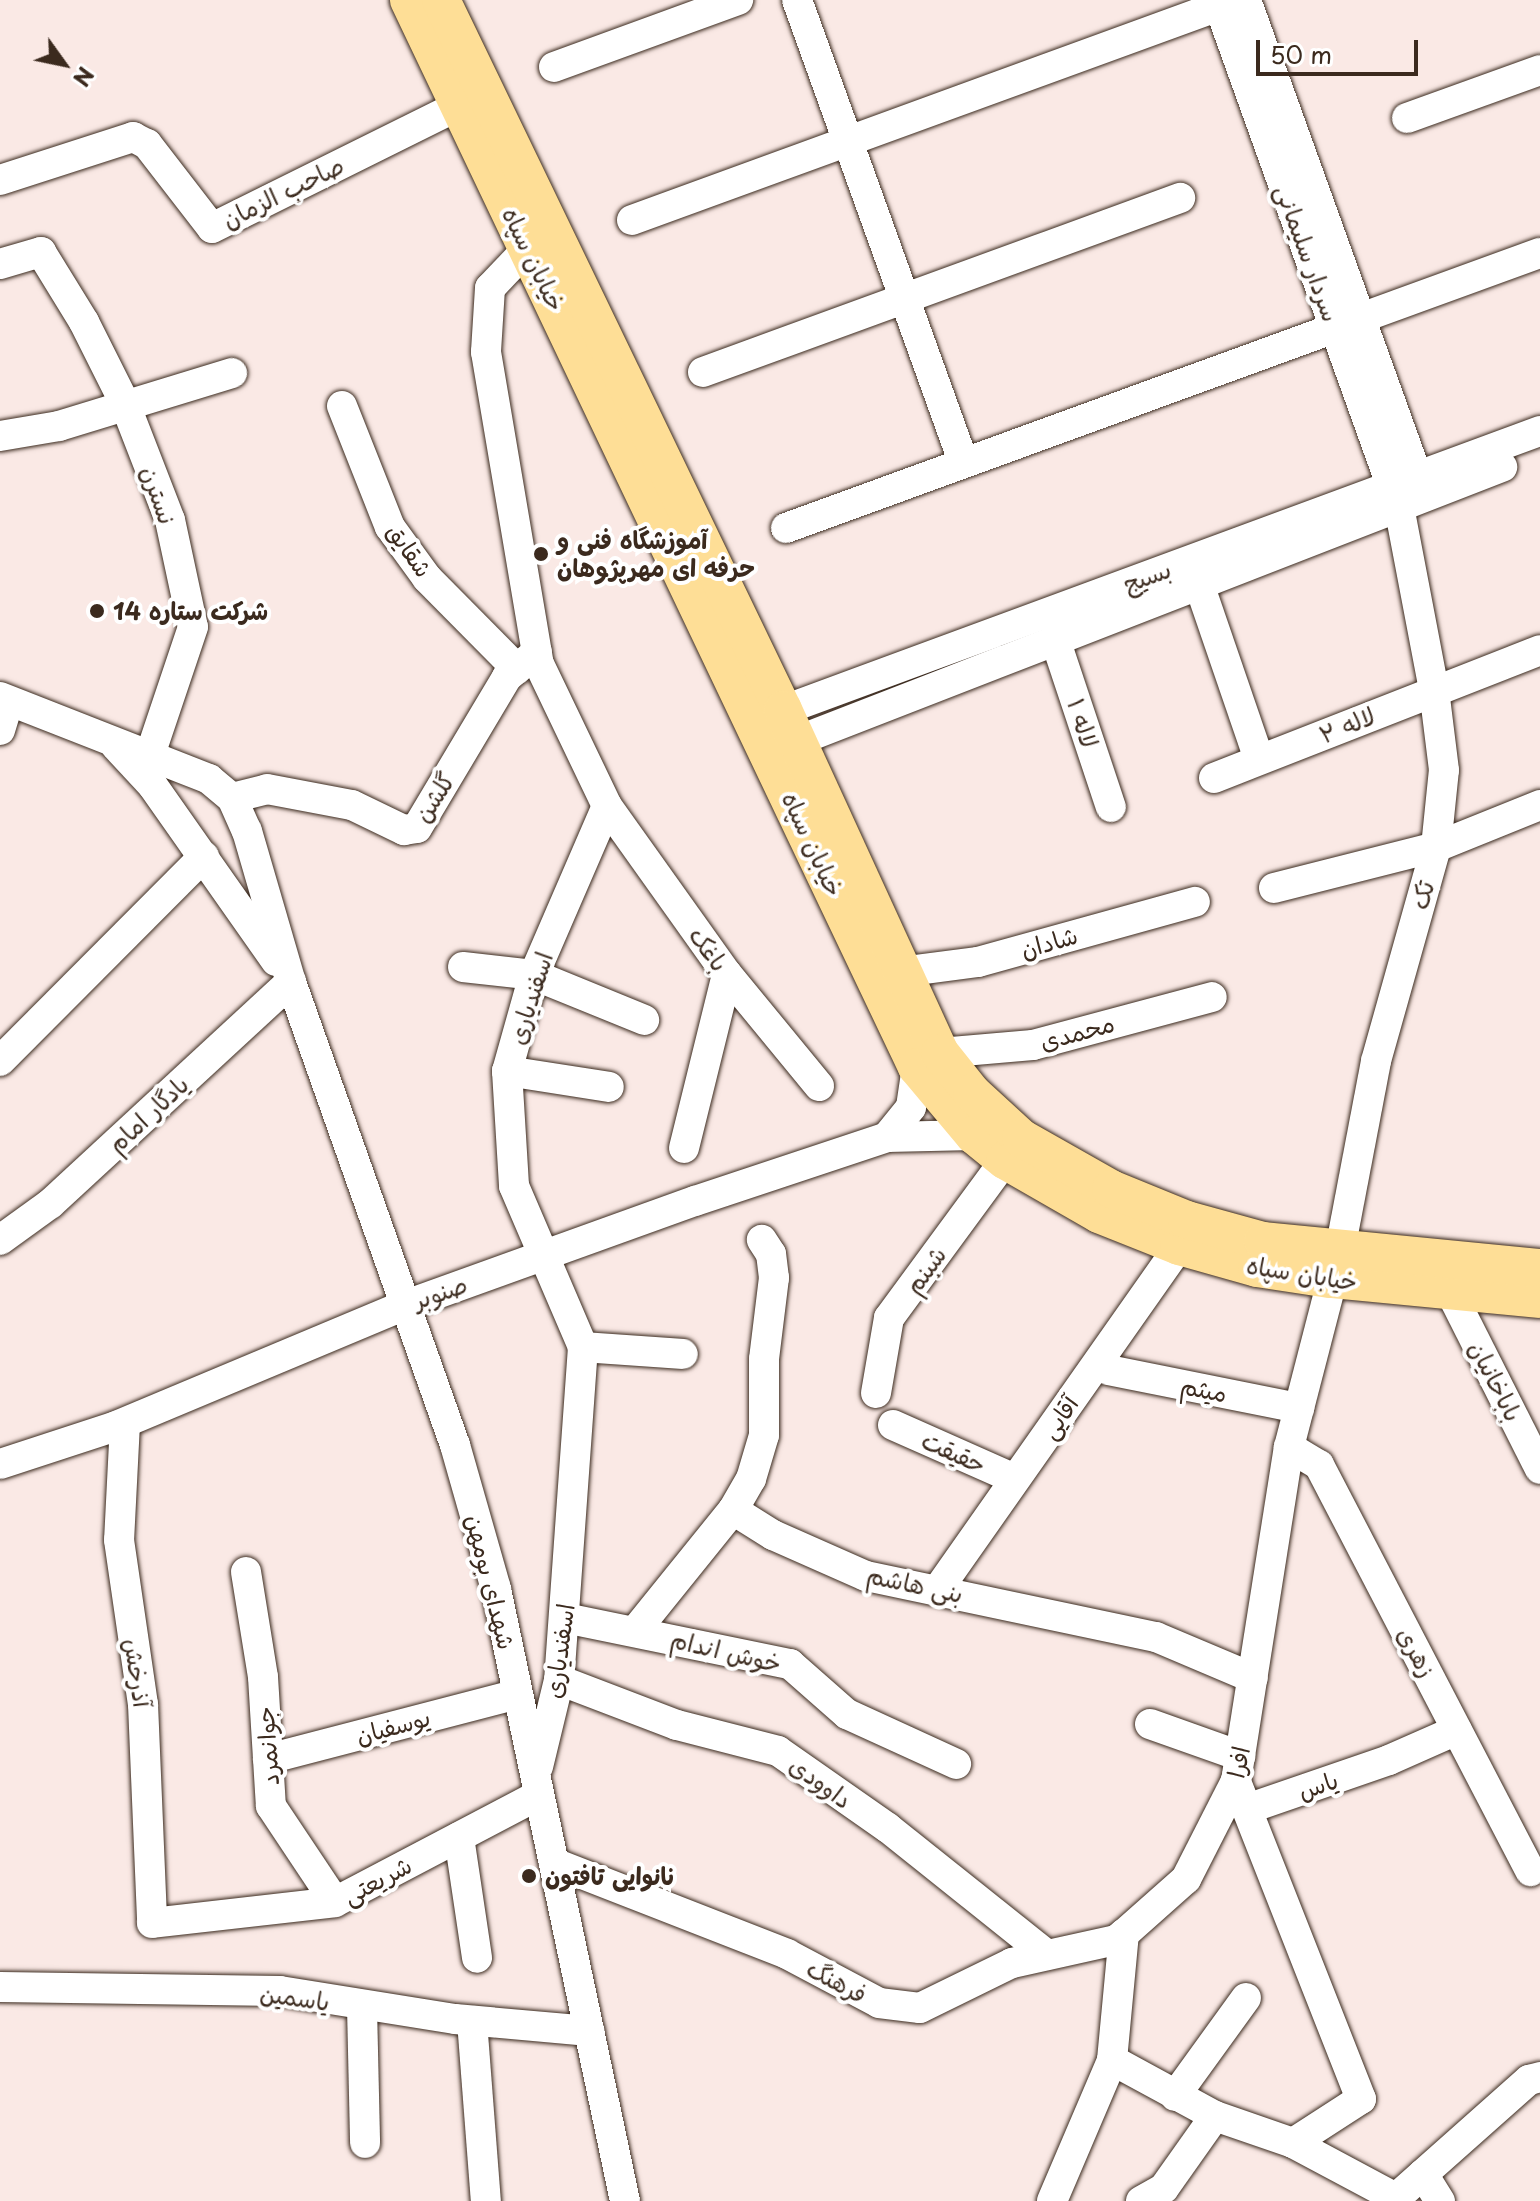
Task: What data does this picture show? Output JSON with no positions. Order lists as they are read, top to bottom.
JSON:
{
  "streets": {
    "main road": ["خیابان سپاه"],
    "street": [
      "صاحب الزمان",
      "سردار سلیمانی",
      "نسترن",
      "شقایق",
      "بسیج",
      "لاله ۱",
      "لاله ۲",
      "گلشن",
      "تک",
      "شادان",
      "باغک",
      "اسفندیاری",
      "محمدی",
      "یادگار امام",
      "شبنم",
      "صنوبر",
      "باباخانیان",
      "میثم",
      "آقایی",
      "حقیقت",
      "شهدای بومهن",
      "بنی هاشم",
      "خوش اندام",
      "زهری",
      "آذرخش",
      "یوسفیان",
      "جوانمرد",
      "افرا",
      "داوودی",
      "یاس",
      "شریعتی",
      "فرهنگ",
      "یاسمین"
    ]
  },
  "crossings": [
    ["صاحب الزمان", "خیابان سپاه"],
    ["سردار سلیمانی", "بسیج"],
    ["سردار سلیمانی", "تک"],
    ["خیابان سپاه", "بسیج"],
    ["خیابان سپاه", "تک"],
    ["خیابان سپاه", "شادان"],
    ["خیابان سپاه", "محمدی"],
    ["خیابان سپاه", "شبنم"],
    ["خیابان سپاه", "صنوبر"],
    ["خیابان سپاه", "باباخانیان"],
    ["خیابان سپاه", "آقایی"],
    ["خیابان سپاه", "افرا"],
    ["شقایق", "گلشن"],
    ["بسیج", "لاله ۱"],
    ["بسیج", "تک"],
    ["لاله ۲", "تک"],
    ["تک", "افرا"],
    ["باغک", "اسفندیاری"],
    ["اسفندیاری", "صنوبر"],
    ["اسفندیاری", "شهدای بومهن"],
    ["اسفندیاری", "خوش اندام"],
    ["اسفندیاری", "داوودی"],
    ["اسفندیاری", "شریعتی"],
    ["یادگار امام", "شهدای بومهن"],
    ["صنوبر", "شهدای بومهن"],
    ["صنوبر", "آذرخش"],
    ["میثم", "افرا"],
    ["آقایی", "حقیقت"],
    ["آقایی", "بنی هاشم"],
    ["شهدای بومهن", "یوسفیان"],
    ["شهدای بومهن", "شریعتی"],
    ["شهدای بومهن", "فرهنگ"],
    ["شهدای بومهن", "یاسمین"],
    ["بنی هاشم", "افرا"],
    ["زهری", "افرا"],
    ["زهری", "یاس"],
    ["آذرخش", "شریعتی"],
    ["یوسفیان", "جوانمرد"],
    ["جوانمرد", "شریعتی"],
    ["افرا", "فرهنگ"],
    ["داوودی", "فرهنگ"]
  ],
  "places": ["آموزشگاه فنی و حرفه ای مهرپژوهان", "شرکت ستاره 14", "نانوایی تافتون"],
  "scale_bar": "50 m",
  "north": "bottom right"
}
